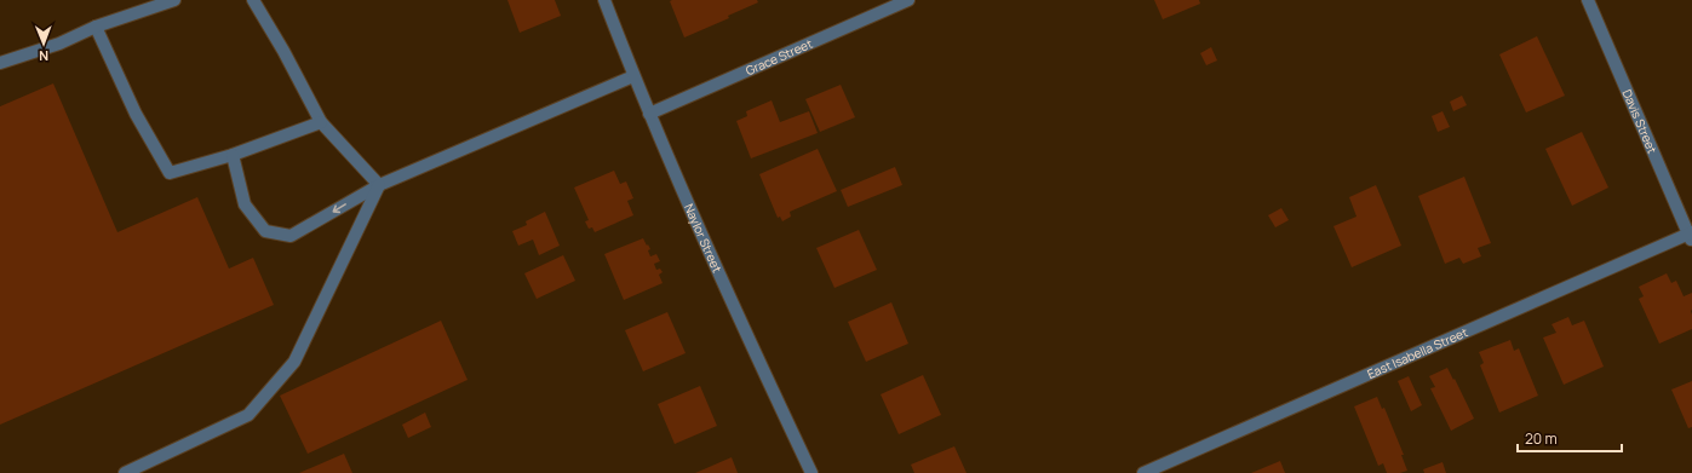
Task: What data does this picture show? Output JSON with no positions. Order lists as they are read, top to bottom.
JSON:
{
  "streets": {
    "street": [
      "Grace Street",
      "Davis Street",
      "Naylor Street",
      "East Isabella Street"
    ]
  },
  "crossings": [
    ["Grace Street", "Naylor Street"],
    ["Davis Street", "East Isabella Street"]
  ],
  "scale_bar": "20 m",
  "north": "bottom"
}
